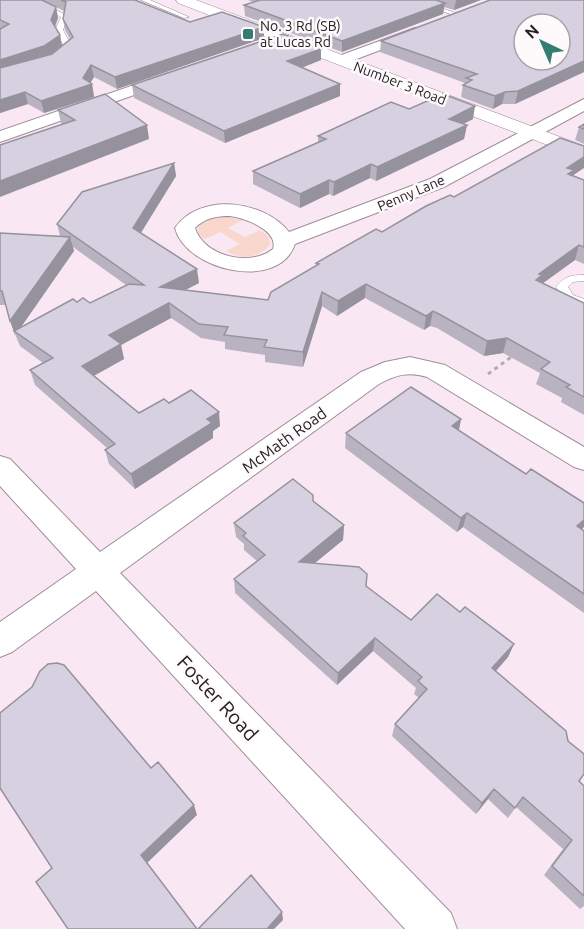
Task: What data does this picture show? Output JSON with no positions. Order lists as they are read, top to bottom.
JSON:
{
  "streets": {
    "main road": ["Number 3 Road"],
    "street": ["Penny Lane", "McMath Road", "Foster Road"]
  },
  "crossings": [
    ["Number 3 Road", "Penny Lane"],
    ["McMath Road", "Foster Road"]
  ],
  "places": {
    "transit": ["No. 3 Rd (SB) at Lucas Rd"]
  },
  "north": "top left"
}
